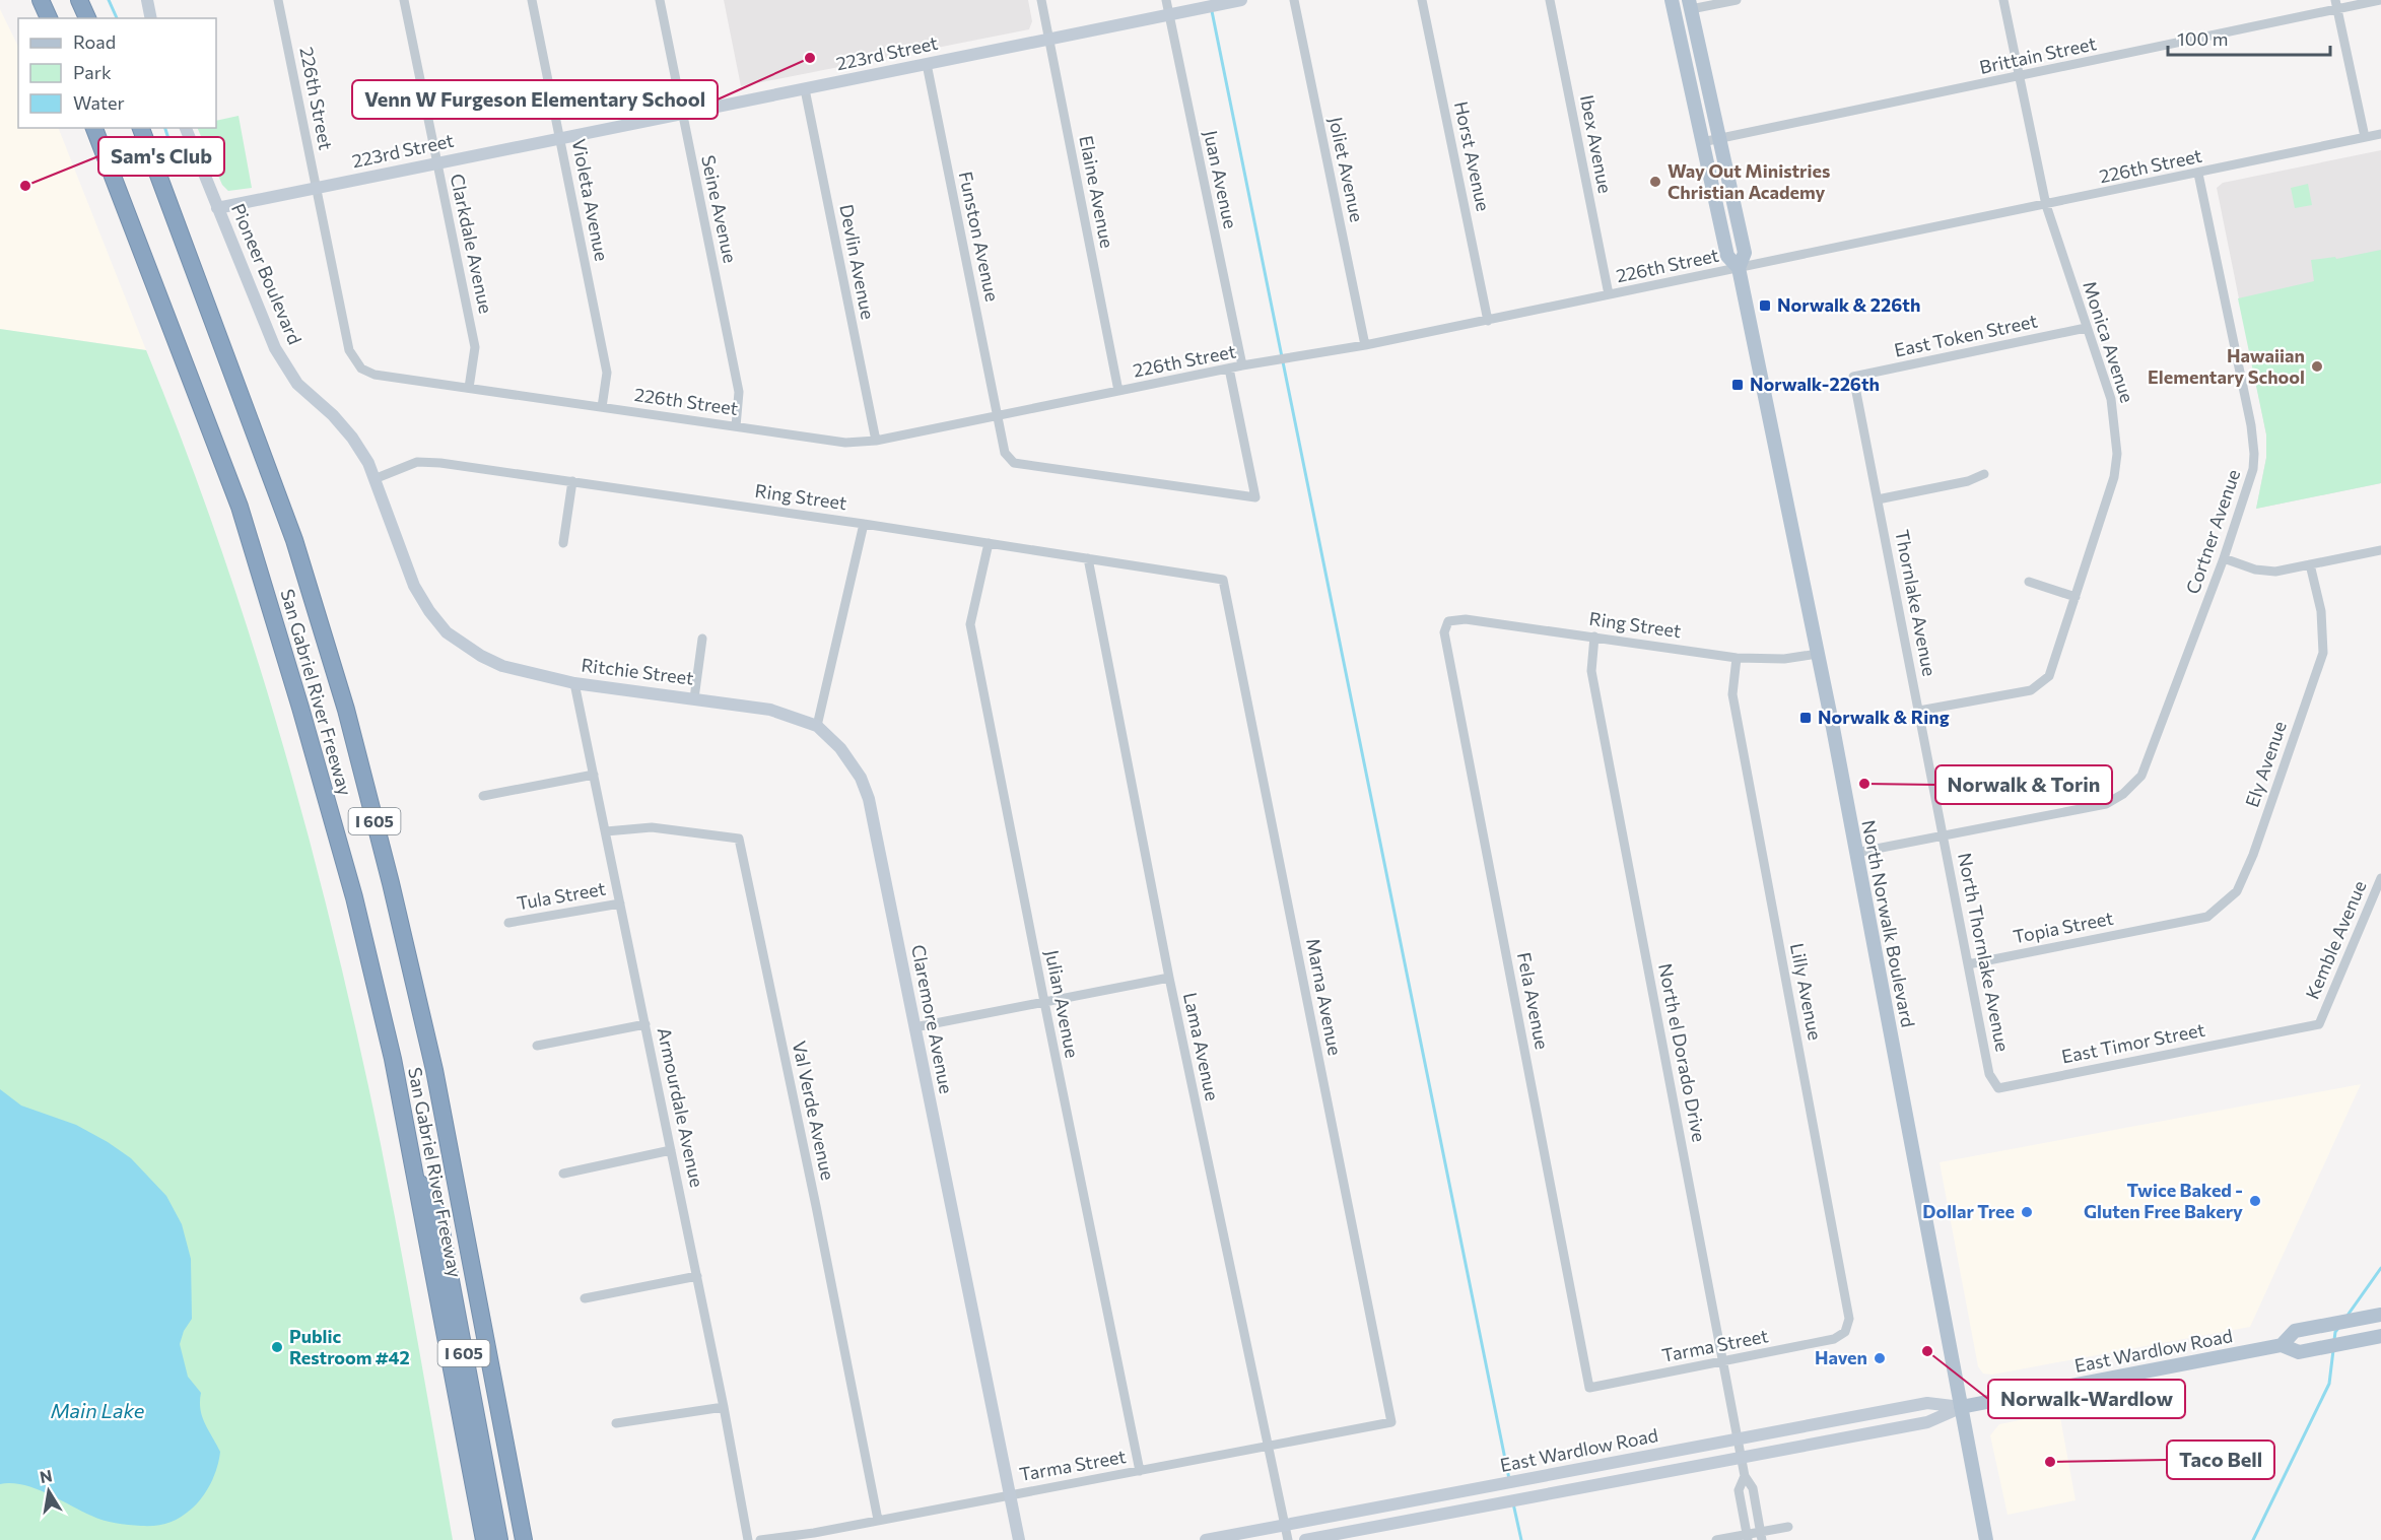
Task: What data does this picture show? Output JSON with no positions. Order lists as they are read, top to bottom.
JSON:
{
  "streets": {
    "highway": ["San Gabriel River Freeway", "I 605"],
    "main road": ["North Norwalk Boulevard", "East Wardlow Road"],
    "street": [
      "223rd Street",
      "Brittain Street",
      "226th Street",
      "Ibex Avenue",
      "Horst Avenue",
      "Joliet Avenue",
      "Juan Avenue",
      "Elaine Avenue",
      "Violeta Avenue",
      "Seine Avenue",
      "Funston Avenue",
      "Clarkdale Avenue",
      "Devlin Avenue",
      "Pioneer Boulevard",
      "East Token Street",
      "Monica Avenue",
      "Ring Street",
      "Cortner Avenue",
      "Thornlake Avenue",
      "Ritchie Street",
      "Ely Avenue",
      "Tula Street",
      "Topia Street",
      "Kemble Avenue",
      "North Thornlake Avenue",
      "Lilly Avenue",
      "Marna Avenue",
      "Fela Avenue",
      "Julian Avenue",
      "Claremore Avenue",
      "East Timor Street",
      "Lama Avenue",
      "North el Dorado Drive",
      "Armourdale Avenue",
      "Val Verde Avenue",
      "Tarma Street"
    ]
  },
  "crossings": [
    ["223rd Street", "226th Street"],
    ["223rd Street", "Juan Avenue"],
    ["223rd Street", "Elaine Avenue"],
    ["223rd Street", "Violeta Avenue"],
    ["223rd Street", "Seine Avenue"],
    ["223rd Street", "Funston Avenue"],
    ["223rd Street", "Clarkdale Avenue"],
    ["223rd Street", "Devlin Avenue"],
    ["223rd Street", "Pioneer Boulevard"],
    ["Brittain Street", "Monica Avenue"],
    ["226th Street", "Ibex Avenue"],
    ["226th Street", "Horst Avenue"],
    ["226th Street", "Joliet Avenue"],
    ["226th Street", "Juan Avenue"],
    ["226th Street", "Elaine Avenue"],
    ["226th Street", "Violeta Avenue"],
    ["226th Street", "Seine Avenue"],
    ["226th Street", "Funston Avenue"],
    ["226th Street", "Clarkdale Avenue"],
    ["226th Street", "Devlin Avenue"],
    ["226th Street", "Monica Avenue"],
    ["226th Street", "Cortner Avenue"],
    ["226th Street", "North Norwalk Boulevard"],
    ["Pioneer Boulevard", "Ring Street"],
    ["Pioneer Boulevard", "Ritchie Street"],
    ["East Token Street", "Monica Avenue"],
    ["East Token Street", "Thornlake Avenue"],
    ["Monica Avenue", "Thornlake Avenue"],
    ["Ring Street", "North Norwalk Boulevard"],
    ["Ring Street", "Lilly Avenue"],
    ["Ring Street", "Marna Avenue"],
    ["Ring Street", "Fela Avenue"],
    ["Ring Street", "Julian Avenue"],
    ["Ring Street", "Lama Avenue"],
    ["Ring Street", "North el Dorado Drive"],
    ["Cortner Avenue", "Thornlake Avenue"],
    ["Cortner Avenue", "North Thornlake Avenue"],
    ["Thornlake Avenue", "North Thornlake Avenue"],
    ["Ritchie Street", "Claremore Avenue"],
    ["Ritchie Street", "Armourdale Avenue"],
    ["San Gabriel River Freeway", "I 605"],
    ["Ely Avenue", "Topia Street"],
    ["Tula Street", "Armourdale Avenue"],
    ["North Norwalk Boulevard", "East Wardlow Road"],
    ["Topia Street", "North Thornlake Avenue"],
    ["Kemble Avenue", "East Timor Street"],
    ["North Thornlake Avenue", "East Timor Street"],
    ["Lilly Avenue", "Tarma Street"],
    ["Marna Avenue", "Tarma Street"],
    ["Fela Avenue", "Tarma Street"],
    ["Julian Avenue", "Tarma Street"],
    ["Claremore Avenue", "Tarma Street"],
    ["Lama Avenue", "Tarma Street"],
    ["Lama Avenue", "East Wardlow Road"],
    ["North el Dorado Drive", "Tarma Street"],
    ["North el Dorado Drive", "East Wardlow Road"],
    ["Armourdale Avenue", "Val Verde Avenue"],
    ["Val Verde Avenue", "Tarma Street"]
  ],
  "water": ["Main Lake"],
  "places": {
    "other": [
      "Venn W Furgeson Elementary School",
      "Way Out Ministries Christian Academy",
      "Sam's Club",
      "Hawaiian Elementary School",
      "Norwalk & Torin",
      "Twice Baked - Gluten Free Bakery",
      "Dollar Tree",
      "Public Restroom #42",
      "Norwalk-Wardlow",
      "Haven",
      "Taco Bell"
    ],
    "transit": ["Norwalk & 226th", "Norwalk-226th", "Norwalk & Ring"]
  },
  "legend": ["Road", "Park", "Water"],
  "scale_bar": "100 m",
  "north": "top"
}
